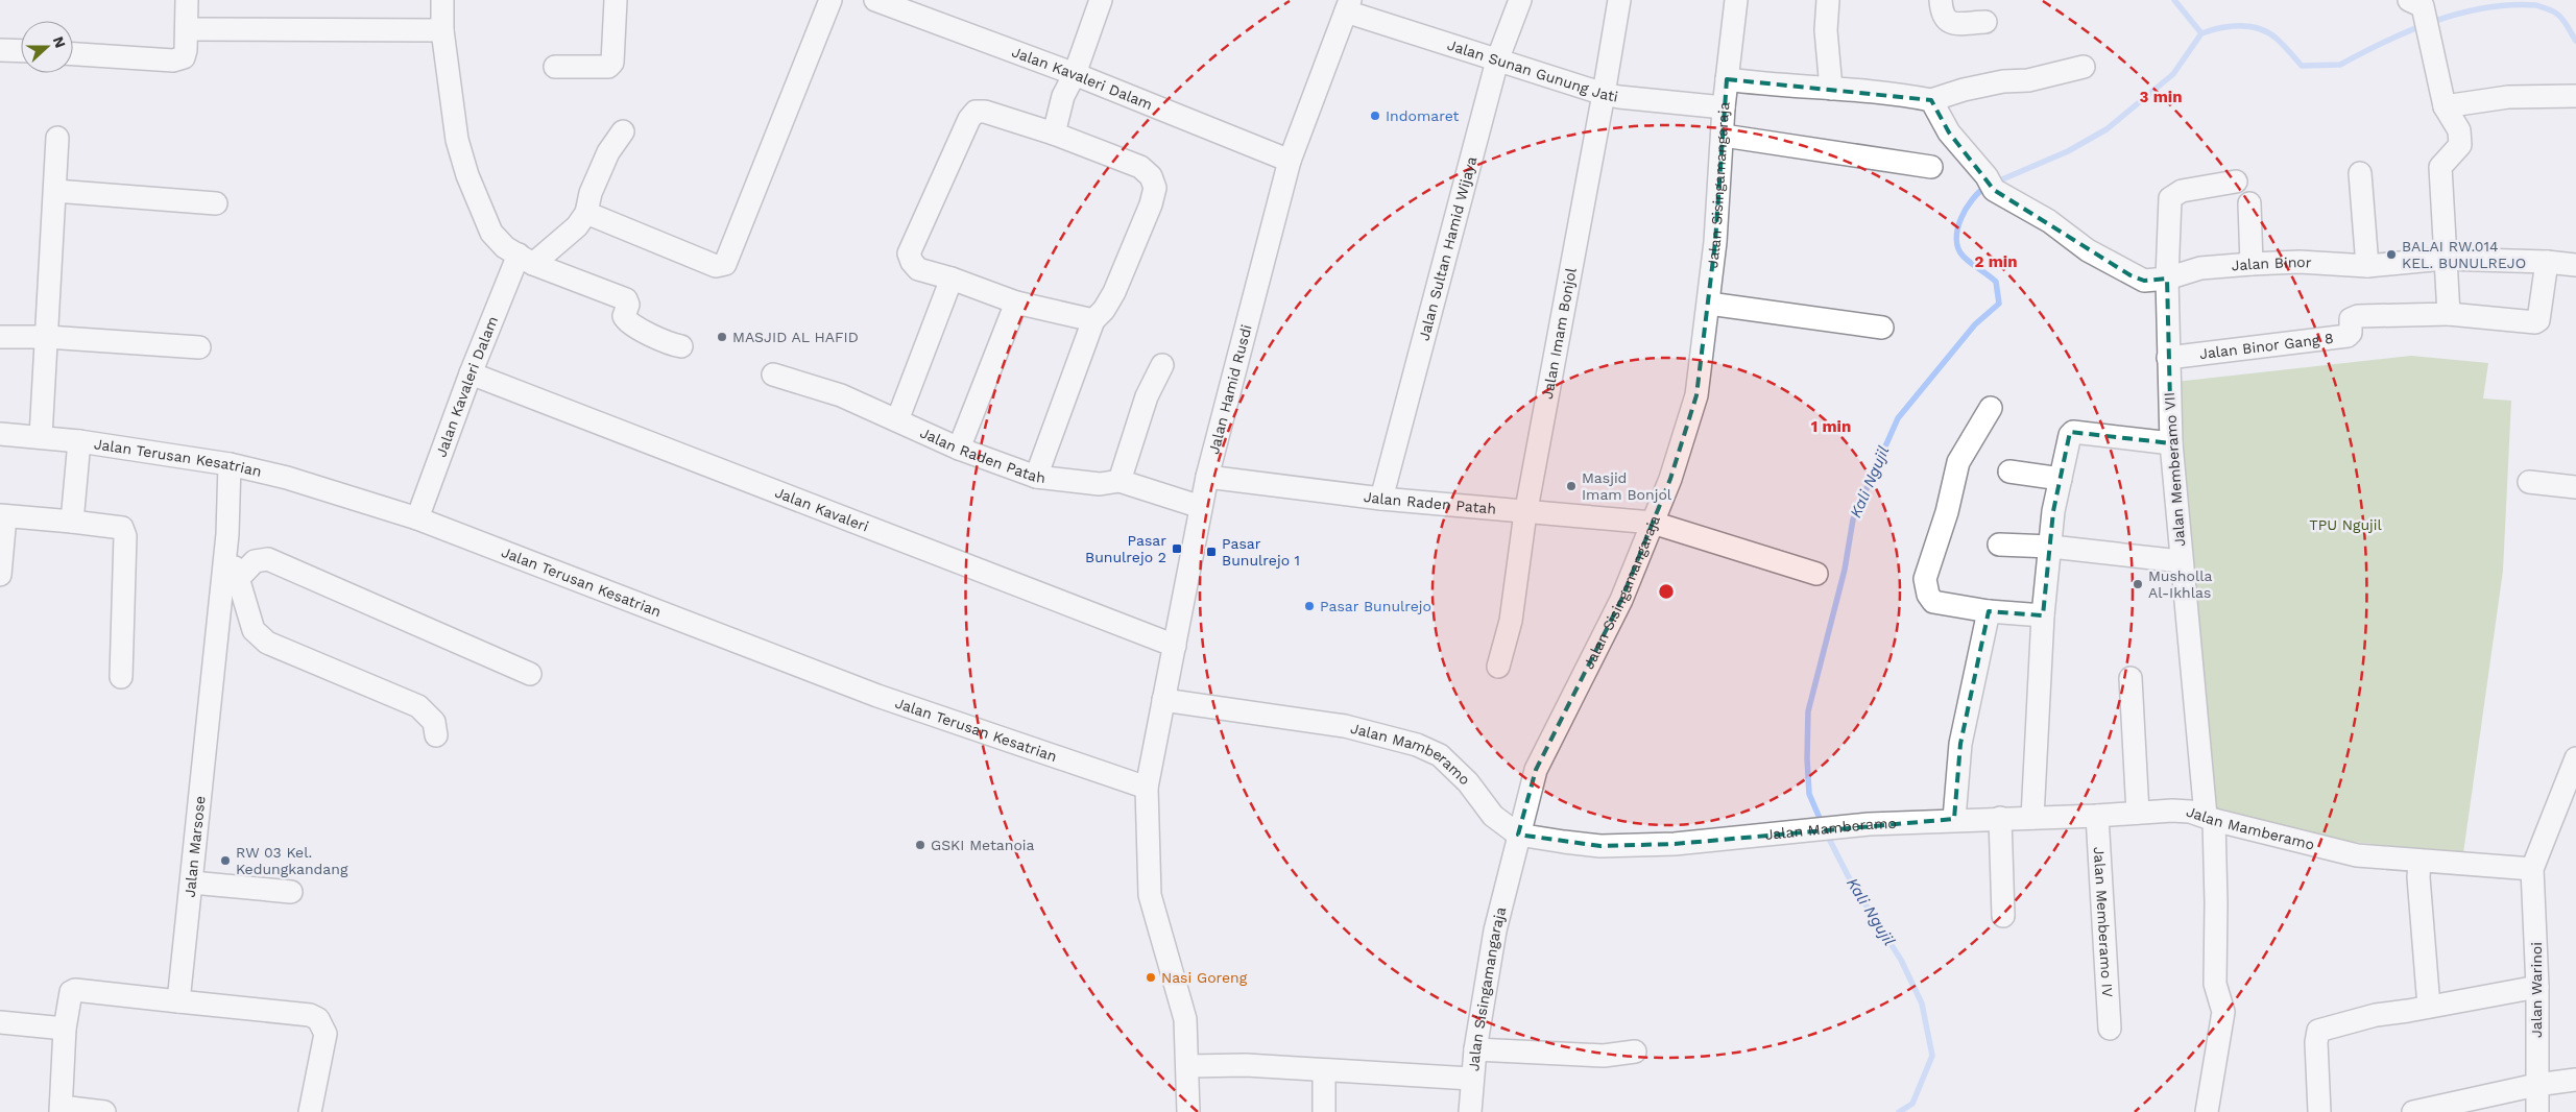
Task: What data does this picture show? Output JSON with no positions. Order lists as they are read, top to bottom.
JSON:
{
  "streets": {
    "street": [
      "Jalan Sunan Gunung Jati",
      "Jalan Kavaleri Dalam",
      "Jalan Sisingamangaraja",
      "Jalan Sultan Hamid Wijaya",
      "Jalan Binor",
      "Jalan Imam Bonjol",
      "Jalan Binor Gang 8",
      "Jalan Hamid Rusdi",
      "Jalan Raden Patah",
      "Jalan Terusan Kesatrian",
      "Jalan Memberamo VII",
      "Jalan Kavaleri",
      "Jalan Mamberamo",
      "Jalan Marsose",
      "Jalan Memberamo IV",
      "Jalan Warinoi"
    ]
  },
  "crossings": [
    ["Jalan Sunan Gunung Jati", "Jalan Sisingamangaraja"],
    ["Jalan Sunan Gunung Jati", "Jalan Sultan Hamid Wijaya"],
    ["Jalan Sunan Gunung Jati", "Jalan Imam Bonjol"],
    ["Jalan Sunan Gunung Jati", "Jalan Hamid Rusdi"],
    ["Jalan Kavaleri Dalam", "Jalan Hamid Rusdi"],
    ["Jalan Kavaleri Dalam", "Jalan Terusan Kesatrian"],
    ["Jalan Kavaleri Dalam", "Jalan Kavaleri"],
    ["Jalan Sisingamangaraja", "Jalan Raden Patah"],
    ["Jalan Sisingamangaraja", "Jalan Mamberamo"],
    ["Jalan Sultan Hamid Wijaya", "Jalan Raden Patah"],
    ["Jalan Binor", "Jalan Memberamo VII"],
    ["Jalan Imam Bonjol", "Jalan Raden Patah"],
    ["Jalan Binor Gang 8", "Jalan Memberamo VII"],
    ["Jalan Hamid Rusdi", "Jalan Raden Patah"],
    ["Jalan Hamid Rusdi", "Jalan Terusan Kesatrian"],
    ["Jalan Hamid Rusdi", "Jalan Kavaleri"],
    ["Jalan Hamid Rusdi", "Jalan Mamberamo"],
    ["Jalan Terusan Kesatrian", "Jalan Marsose"],
    ["Jalan Memberamo VII", "Jalan Mamberamo"],
    ["Jalan Mamberamo", "Jalan Memberamo IV"],
    ["Jalan Mamberamo", "Jalan Warinoi"]
  ],
  "water": ["Kali Ngujil"],
  "parks": ["TPU Ngujil"],
  "places": {
    "other": [
      "Indomaret",
      "BALAI RW.014 KEL. BUNULREJO",
      "MASJID AL HAFID",
      "Masjid Imam Bonjol",
      "Musholla Al-Ikhlas",
      "Pasar Bunulrejo",
      "GSKI Metanoia",
      "RW 03 Kel. Kedungkandang",
      "Nasi Goreng"
    ],
    "transit": ["Pasar Bunulrejo 2", "Pasar Bunulrejo 1"]
  },
  "north": "right",
  "rings": ["3 min", "2 min", "1 min"]
}
